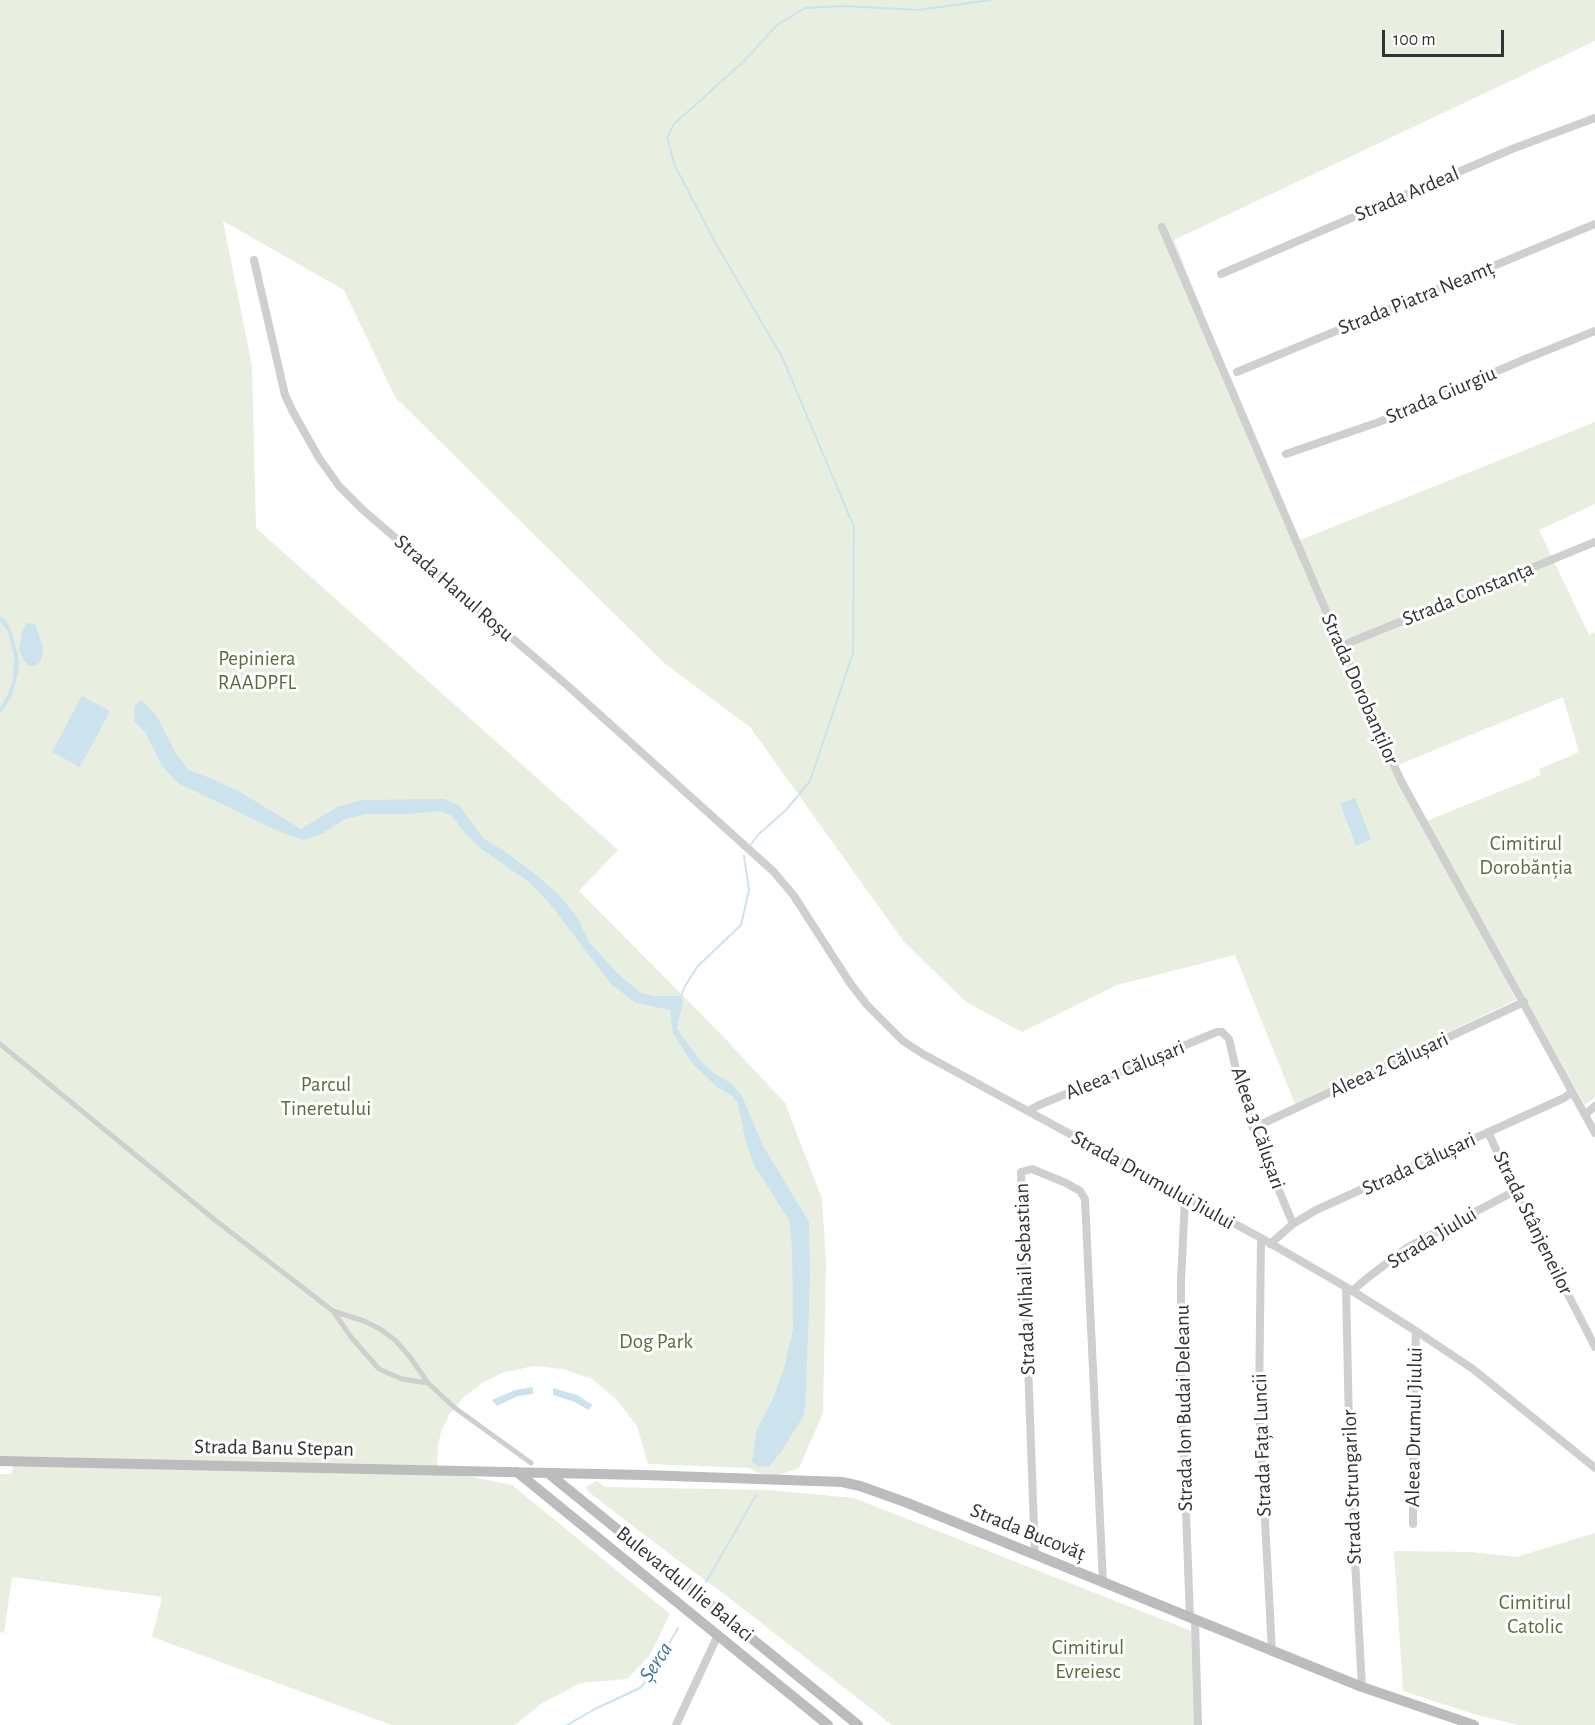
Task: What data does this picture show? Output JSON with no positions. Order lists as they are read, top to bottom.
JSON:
{
  "streets": {
    "main road": ["Strada Banu Stepan", "Strada Bucovăț", "Bulevardul Ilie Balaci"],
    "street": [
      "Strada Ardeal",
      "Strada Piatra Neamț",
      "Strada Giurgiu",
      "Strada Hanul Roșu",
      "Strada Constanța",
      "Strada Dorobanților",
      "Aleea 2 Călușari",
      "Aleea 1 Călușari",
      "Aleea 3 Călușari",
      "Strada Călușari",
      "Strada Drumului Jiului",
      "Strada Stânjeneilor",
      "Strada Jiului",
      "Strada Mihail Sebastian",
      "Strada Ion Budai Deleanu",
      "Aleea Drumul Jiului",
      "Strada Fața Luncii",
      "Strada Strungarilor"
    ]
  },
  "crossings": [
    ["Strada Hanul Roșu", "Strada Drumului Jiului"],
    ["Strada Constanța", "Strada Dorobanților"],
    ["Strada Dorobanților", "Aleea 2 Călușari"],
    ["Strada Dorobanților", "Strada Călușari"],
    ["Aleea 2 Călușari", "Aleea 3 Călușari"],
    ["Aleea 1 Călușari", "Aleea 3 Călușari"],
    ["Aleea 1 Călușari", "Strada Drumului Jiului"],
    ["Aleea 3 Călușari", "Strada Călușari"],
    ["Strada Călușari", "Strada Drumului Jiului"],
    ["Strada Călușari", "Strada Stânjeneilor"],
    ["Strada Drumului Jiului", "Strada Jiului"],
    ["Strada Drumului Jiului", "Strada Ion Budai Deleanu"],
    ["Strada Drumului Jiului", "Aleea Drumul Jiului"],
    ["Strada Drumului Jiului", "Strada Fața Luncii"],
    ["Strada Drumului Jiului", "Strada Strungarilor"],
    ["Strada Stânjeneilor", "Strada Jiului"],
    ["Strada Jiului", "Strada Strungarilor"],
    ["Strada Mihail Sebastian", "Strada Bucovăț"],
    ["Strada Ion Budai Deleanu", "Strada Bucovăț"],
    ["Strada Fața Luncii", "Strada Bucovăț"],
    ["Strada Banu Stepan", "Strada Bucovăț"],
    ["Strada Banu Stepan", "Bulevardul Ilie Balaci"],
    ["Strada Strungarilor", "Strada Bucovăț"],
    ["Strada Bucovăț", "Bulevardul Ilie Balaci"]
  ],
  "water": ["Șerca"],
  "parks": [
    "Pepiniera RAADPFL",
    "Cimitirul Dorobănția",
    "Parcul Tineretului",
    "Dog Park",
    "Cimitirul Catolic",
    "Cimitirul Evreiesc"
  ],
  "scale_bar": "100 m"
}
